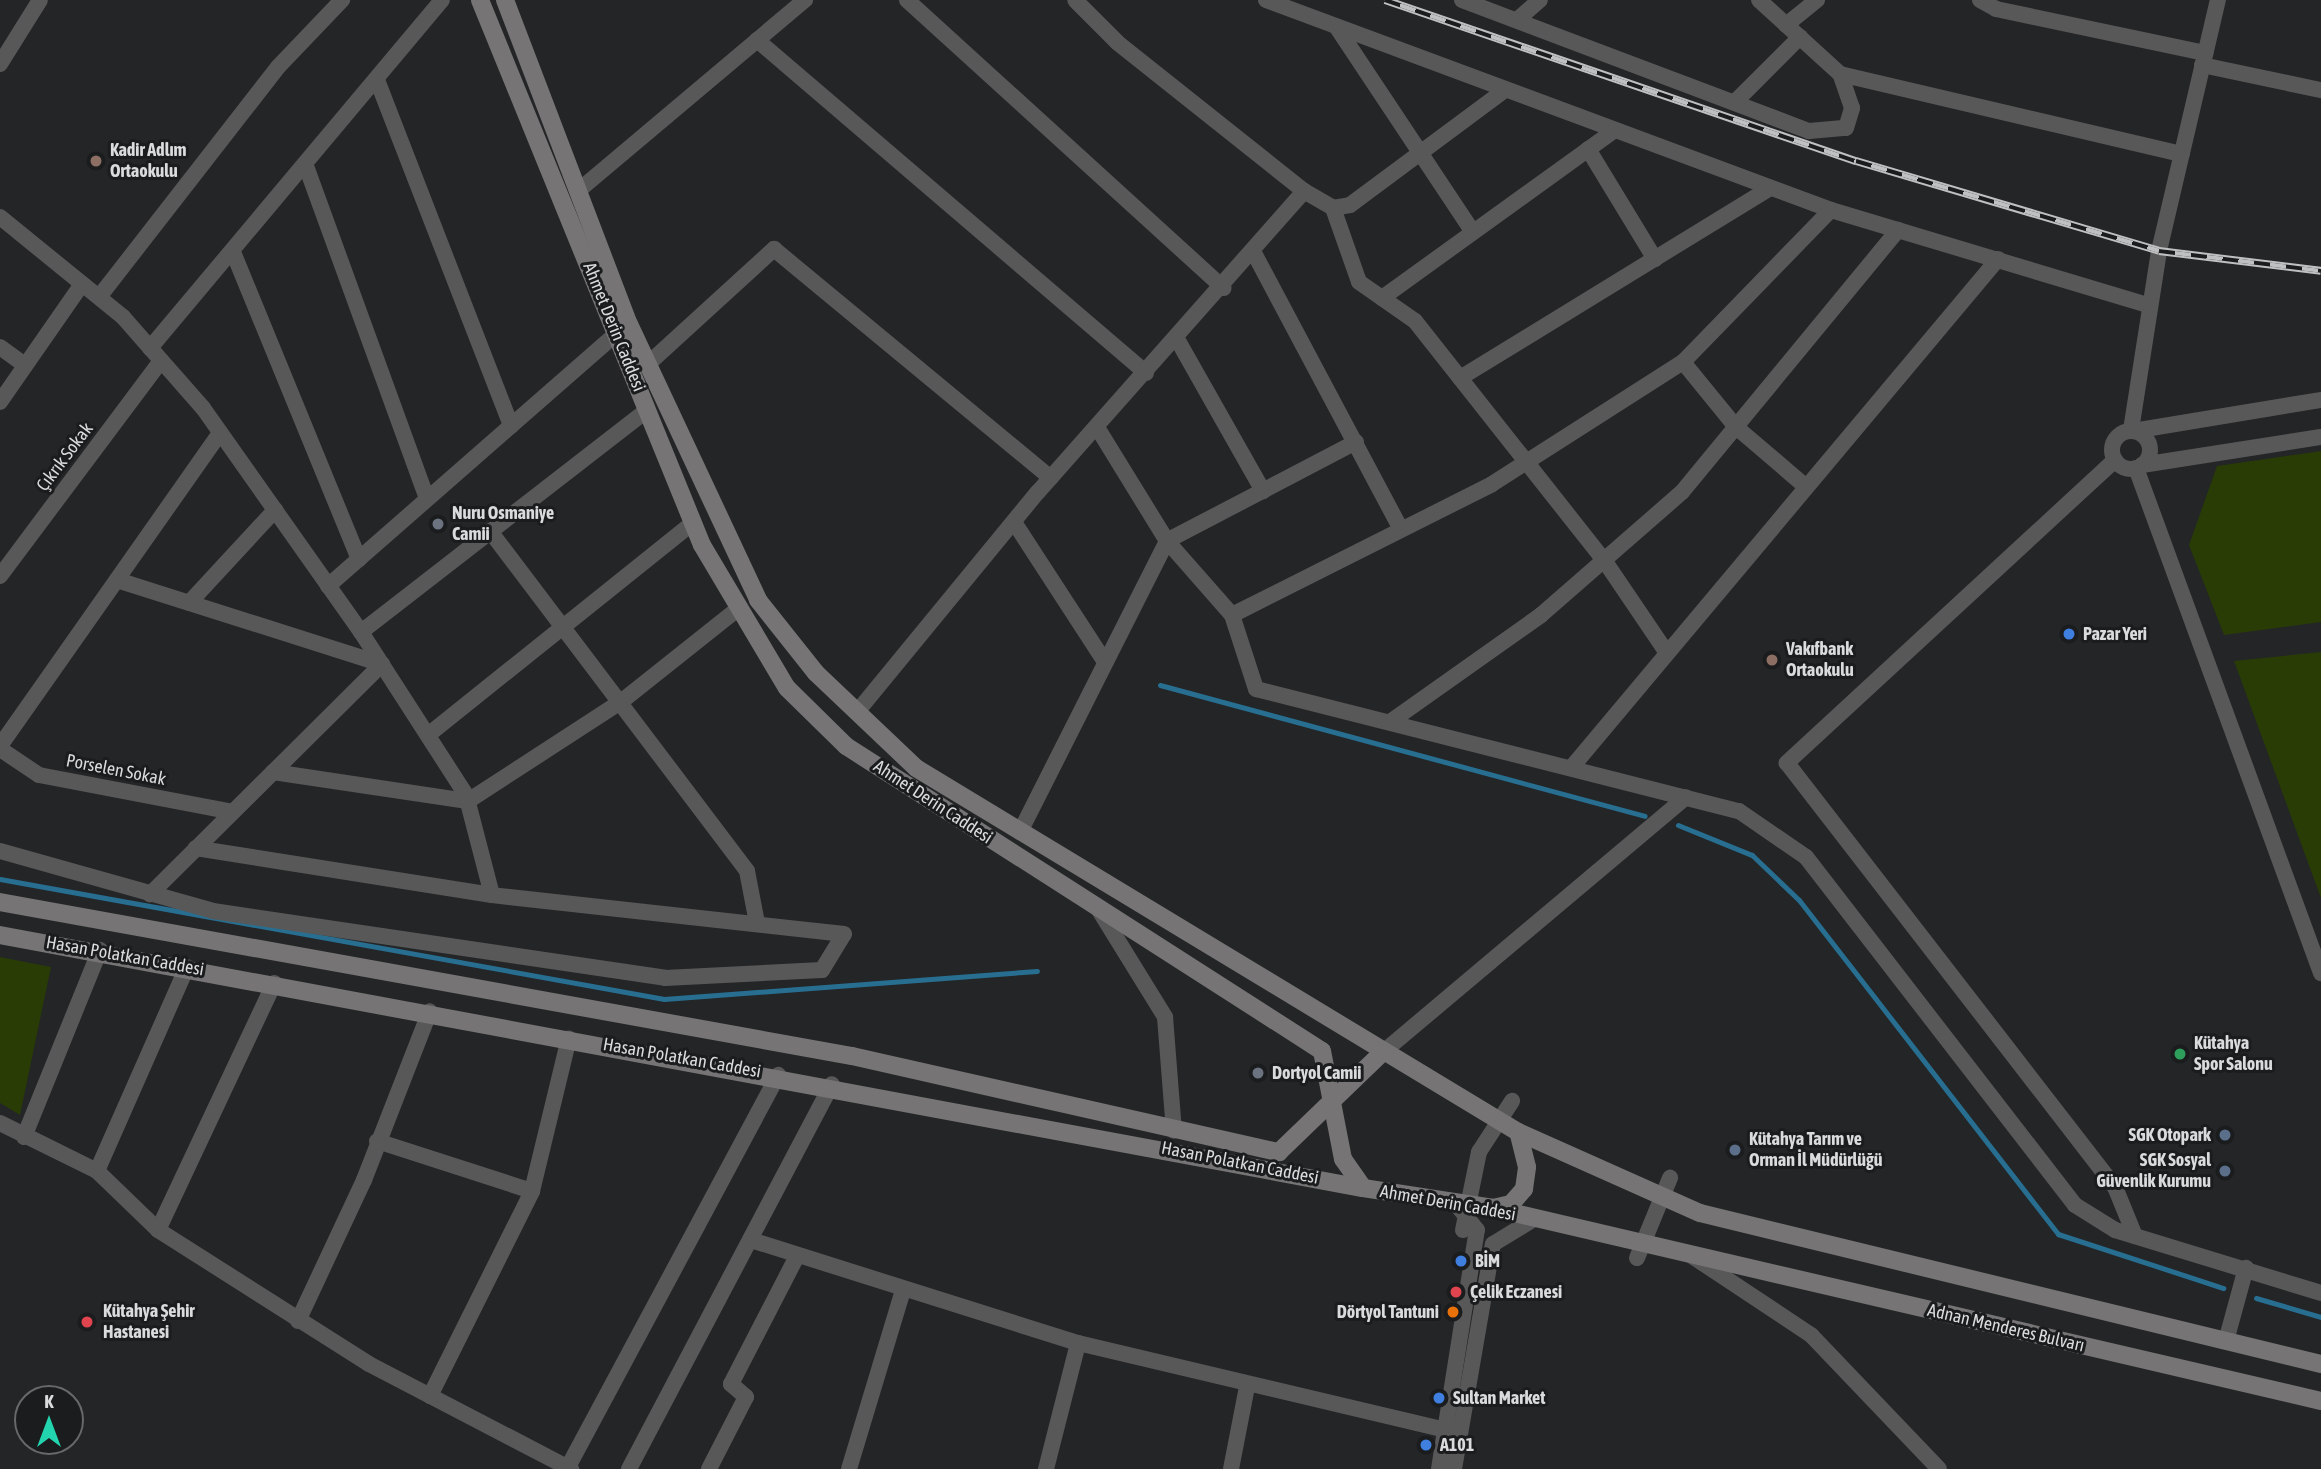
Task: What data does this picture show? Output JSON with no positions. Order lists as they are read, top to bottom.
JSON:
{
  "streets": {
    "main road": ["Ahmet Derin Caddesi", "Hasan Polatkan Caddesi", "Adnan Menderes Bulvarı"],
    "street": ["Çıkrık Sokak", "Porselen Sokak"]
  },
  "crossings": [
    ["Ahmet Derin Caddesi", "Hasan Polatkan Caddesi"],
    ["Ahmet Derin Caddesi", "Adnan Menderes Bulvarı"]
  ],
  "places": [
    "Kadir Adlım Ortaokulu",
    "Nuru Osmaniye Camii",
    "Pazar Yeri",
    "Vakıfbank Ortaokulu",
    "Kütahya Spor Salonu",
    "Dortyol Camii",
    "SGK Otopark",
    "Kütahya Tarım ve Orman İl Müdürlüğü",
    "SGK Sosyal Güvenlik Kurumu",
    "BİM",
    "Çelik Eczanesi",
    "Dörtyol Tantuni",
    "Kütahya Şehir Hastanesi",
    "Sultan Market",
    "A101"
  ],
  "north": "top"
}
